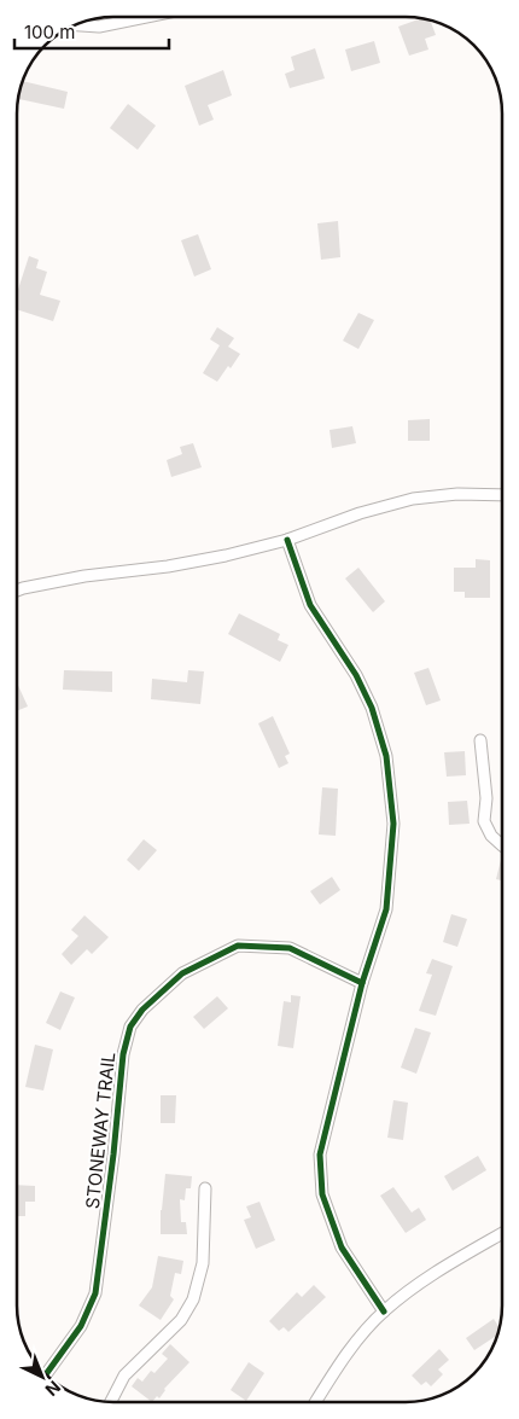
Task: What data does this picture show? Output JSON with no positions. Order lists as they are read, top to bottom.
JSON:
{
  "streets": {
    "street": ["STONEWAY TRAIL"]
  },
  "scale_bar": "100 m",
  "north": "bottom right"
}
